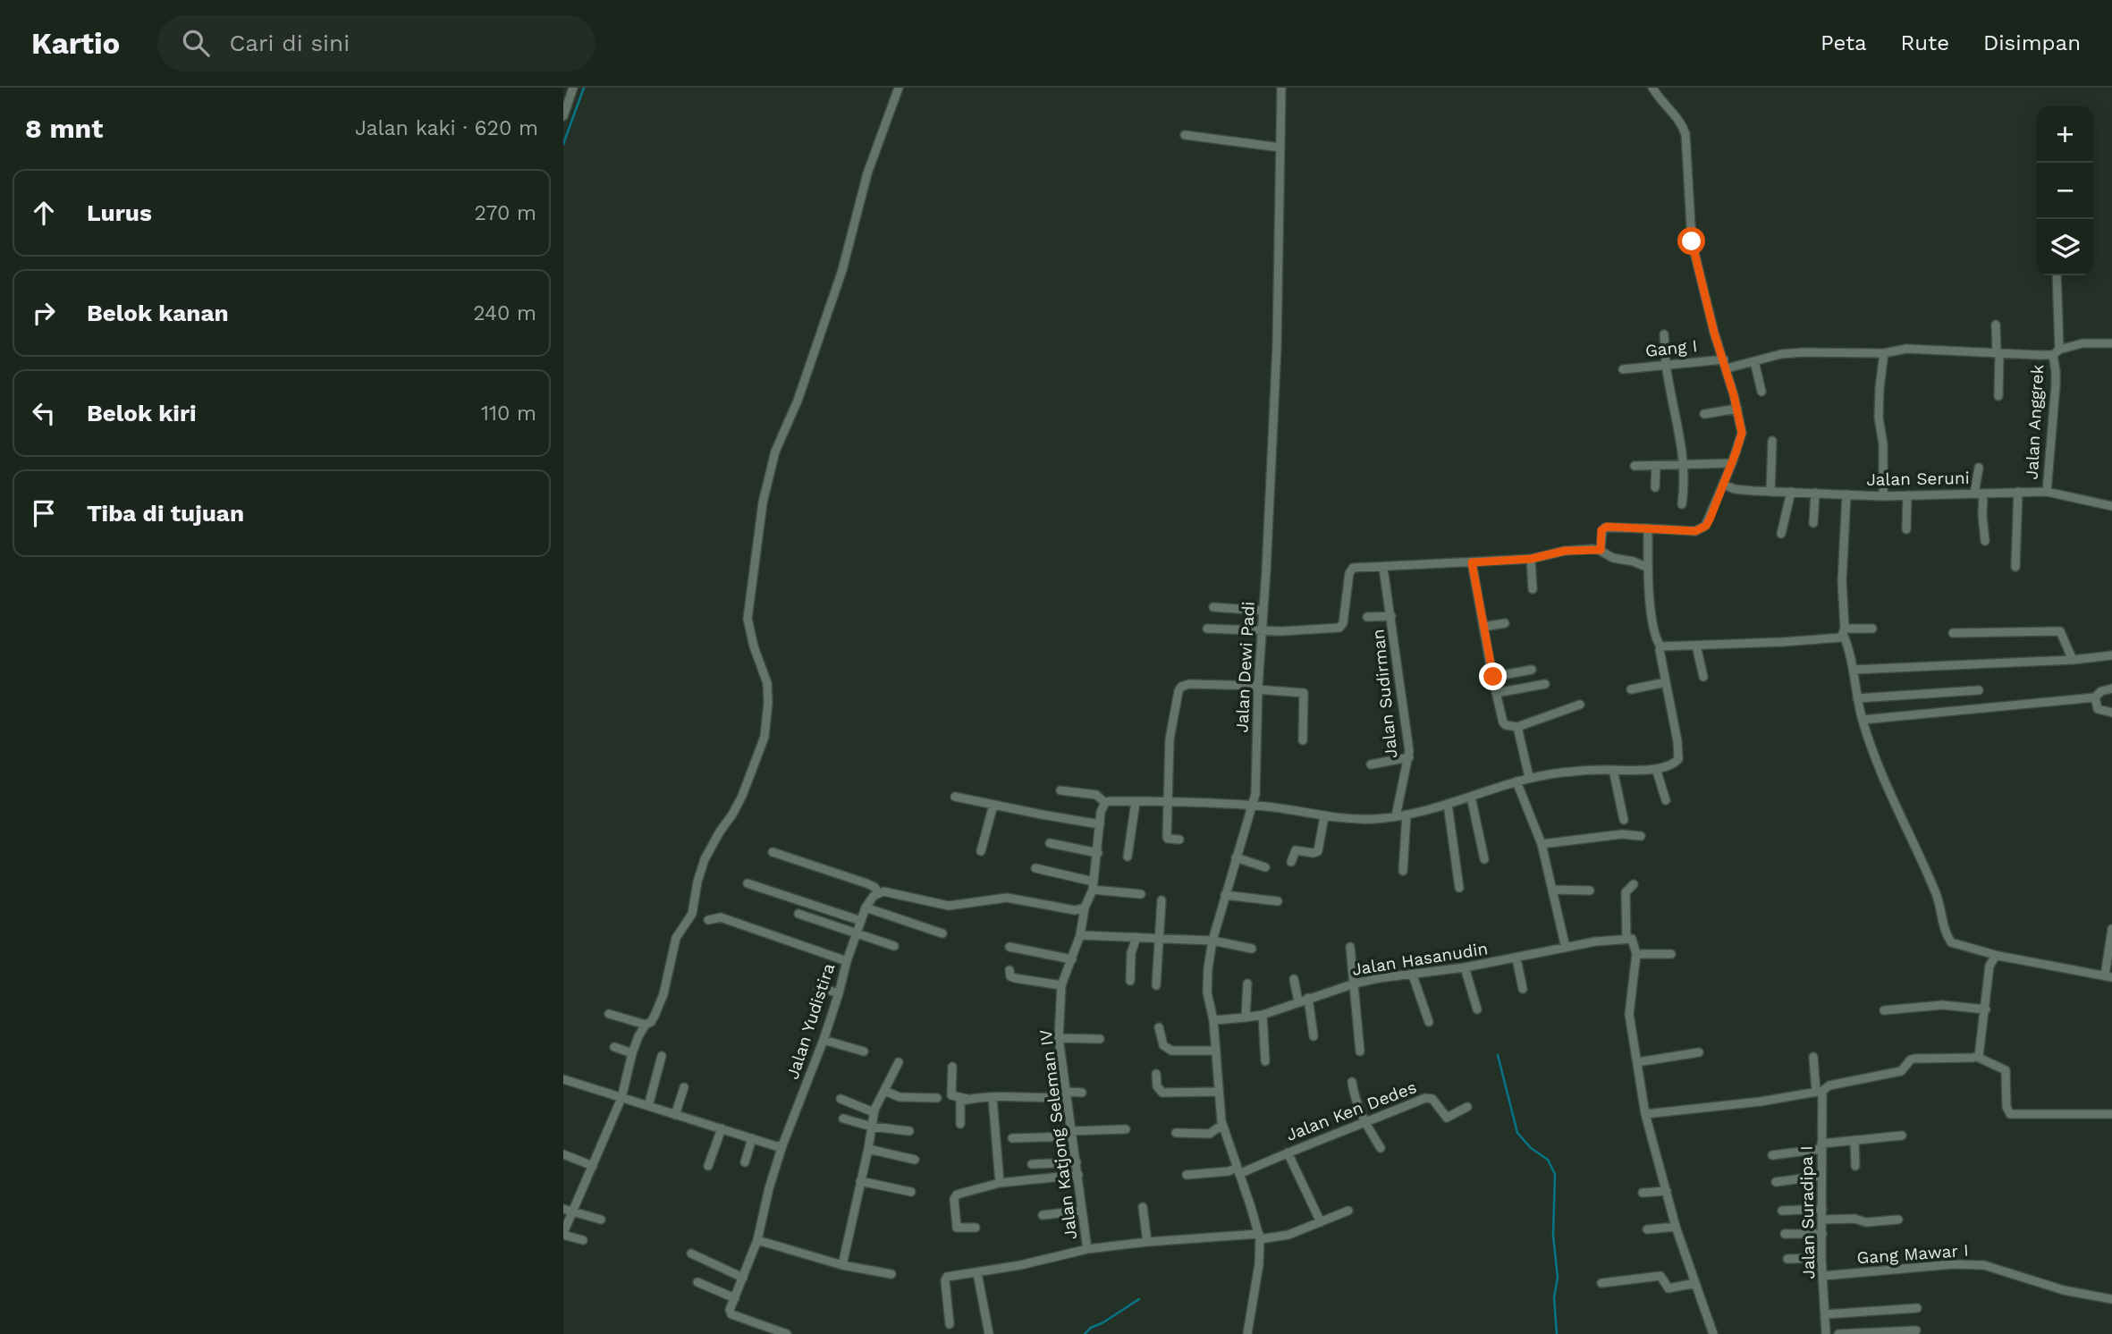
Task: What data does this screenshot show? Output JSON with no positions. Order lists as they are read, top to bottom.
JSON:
{
  "streets": {
    "street": [
      "Gang I",
      "Jalan Anggrek",
      "Jalan Seruni",
      "Jalan Dewi Padi",
      "Jalan Sudirman",
      "Jalan Hasanudin",
      "Jalan Yudistira",
      "Jalan Ken Dedes",
      "Jalan Katjong Seleman IV",
      "Jalan Suradipa I",
      "Gang Mawar I"
    ]
  },
  "crossings": [
    ["Jalan Anggrek", "Jalan Seruni"],
    ["Jalan Dewi Padi", "Jalan Hasanudin"],
    ["Jalan Dewi Padi", "Jalan Ken Dedes"],
    ["Jalan Suradipa I", "Gang Mawar I"]
  ],
  "page": {
    "header": "Kartio",
    "search": "Cari di sini",
    "nav": ["Peta", "Rute", "Disimpan"],
    "heading": ["8 mnt", "Jalan kaki · 620 m"],
    "map_buttons": ["+", "−"],
    "list": [
      ["Lurus", "270 m"],
      ["Belok kanan", "240 m"],
      ["Belok kiri", "110 m"],
      "Tiba di tujuan"
    ]
  }
}
